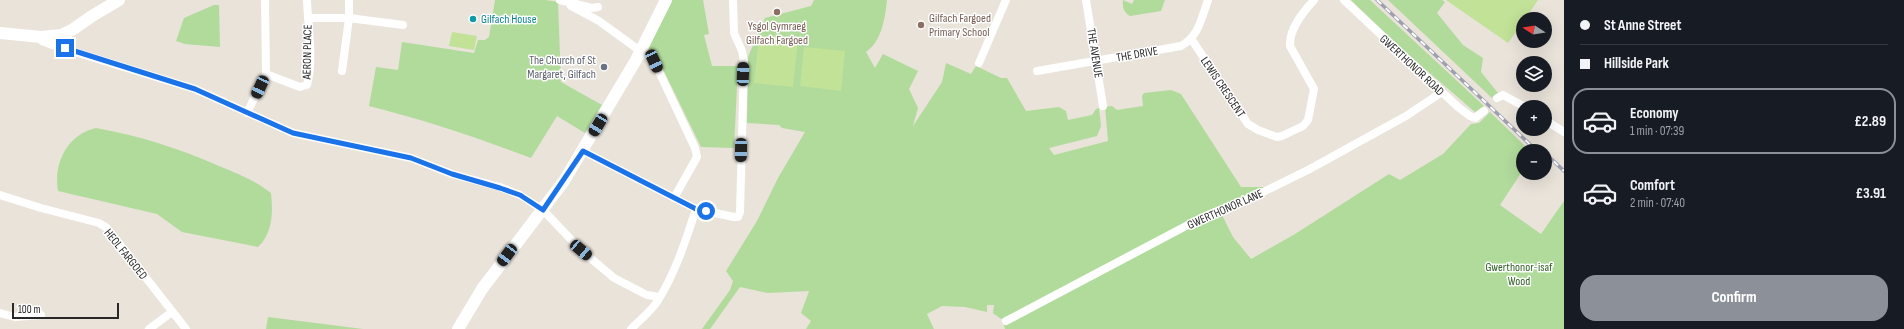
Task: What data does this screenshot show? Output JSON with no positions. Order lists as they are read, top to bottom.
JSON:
{
  "streets": {
    "street": [
      "AERON PLACE",
      "THE AVENUE",
      "THE DRIVE",
      "GWERTHONOR ROAD",
      "LEWIS CRESCENT",
      "GWERTHONOR LANE",
      "HEOL FARGOED"
    ]
  },
  "crossings": [
    ["THE AVENUE", "THE DRIVE"],
    ["THE DRIVE", "LEWIS CRESCENT"],
    ["GWERTHONOR ROAD", "GWERTHONOR LANE"]
  ],
  "parks": ["Gwerthonor-isaf Wood"],
  "places": [
    "Ysgol Gymraeg Gilfach Fargoed",
    "Gilfach House",
    "Gilfach Fargoed Primary School",
    "The Church of St Margaret, Gilfach"
  ],
  "scale_bar": "100 m",
  "north": "left",
  "page": {
    "banner": ["St Anne Street", "Hillside Park"],
    "map_buttons": ["+", "−"],
    "list": [
      {
        "name": "Economy",
        "note": "1 min · 07:39",
        "value": "£2.89"
      },
      {
        "name": "Comfort",
        "note": "2 min · 07:40",
        "value": "£3.91"
      }
    ],
    "buttons": "Confirm",
    "scale": "100 m"
  }
}
